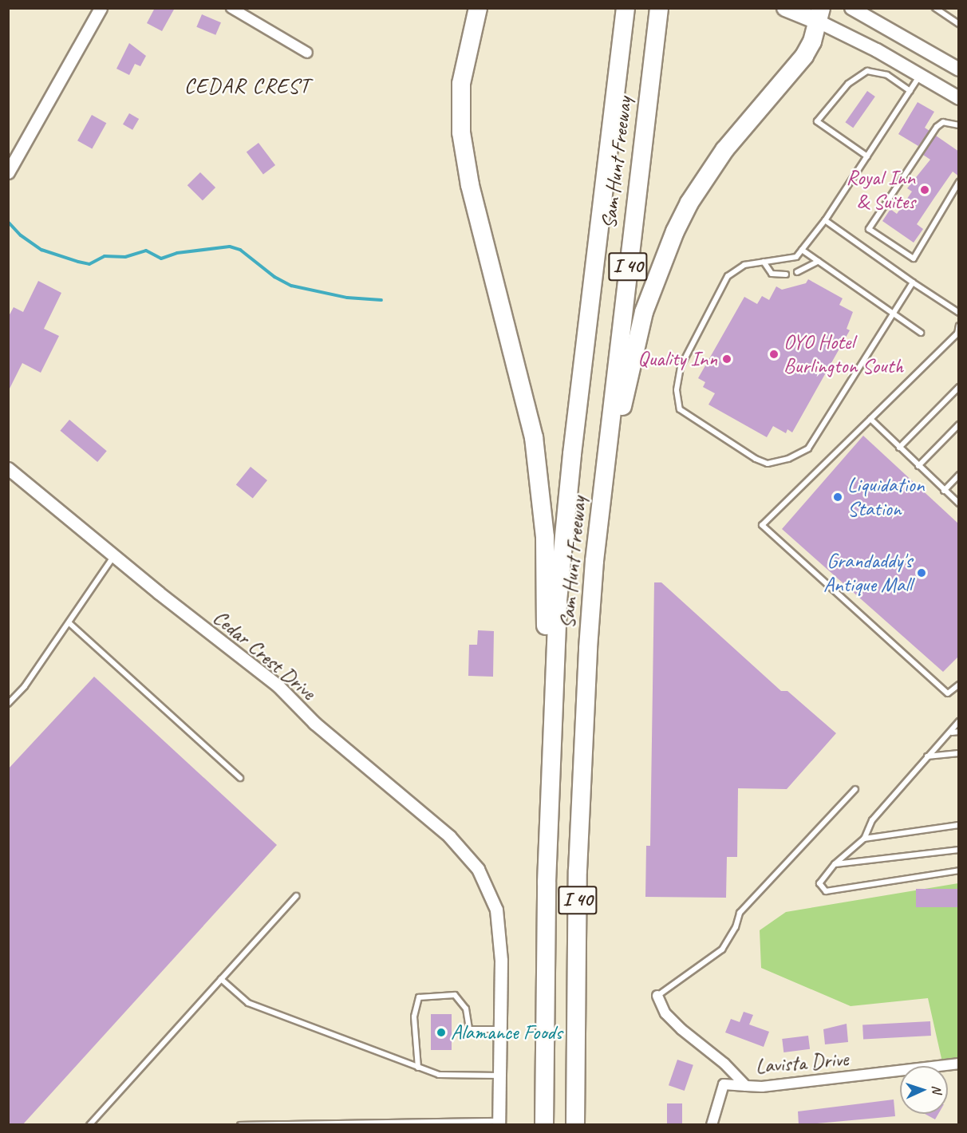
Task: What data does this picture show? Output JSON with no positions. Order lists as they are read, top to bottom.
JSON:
{
  "streets": {
    "highway": ["Sam Hunt Freeway", "I 40"],
    "street": ["Cedar Crest Drive", "Lavista Drive"]
  },
  "districts": ["CEDAR CREST"],
  "places": [
    "Royal Inn & Suites",
    "OYO Hotel Burlington South",
    "Quality Inn",
    "Liquidation Station",
    "Grandaddy's Antique Mall",
    "Alamance Foods"
  ],
  "north": "right"
}
